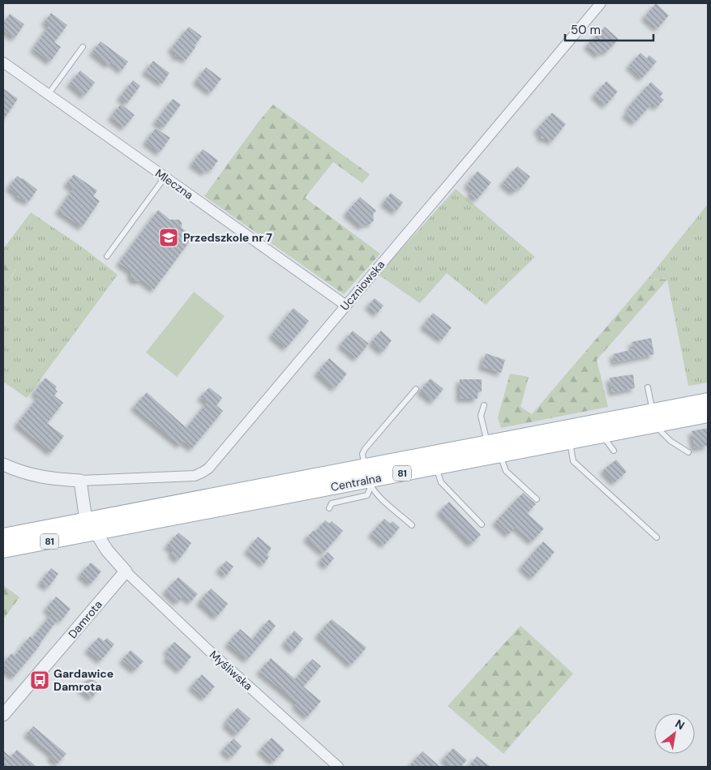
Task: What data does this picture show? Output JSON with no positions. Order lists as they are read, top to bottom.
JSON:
{
  "streets": {
    "main road": ["81", "Centralna"],
    "street": [
      "Mleczna",
      "Uczniowska",
      "Damrota",
      "Myśliwska"
    ]
  },
  "crossings": [
    ["Mleczna", "Uczniowska"],
    ["Damrota", "Myśliwska"]
  ],
  "places": {
    "school or university": ["Przedszkole nr 7"],
    "bus stop": ["Gardawice Damrota"]
  },
  "scale_bar": "50 m",
  "north": "top right"
}
